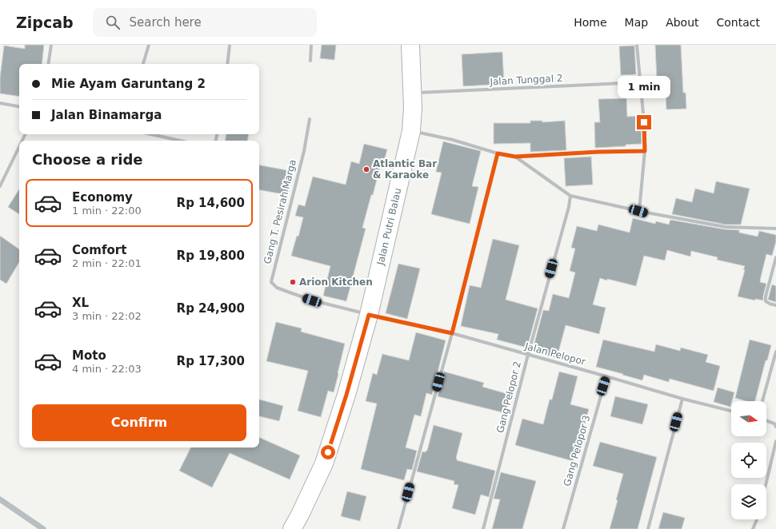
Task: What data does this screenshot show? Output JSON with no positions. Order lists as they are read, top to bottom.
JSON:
{
  "streets": {
    "main road": ["Jalan Putri Balau"],
    "street": [
      "Jalan Tunggal 2",
      "Gang T. Pesirah Marga",
      "Jalan Pelopor",
      "Gang Pelopor 2",
      "Gang Pelopor 3"
    ]
  },
  "crossings": [
    ["Jalan Tunggal 2", "Jalan Putri Balau"],
    ["Gang T. Pesirah Marga", "Jalan Putri Balau"],
    ["Gang T. Pesirah Marga", "Jalan Pelopor"],
    ["Jalan Putri Balau", "Jalan Pelopor"],
    ["Jalan Pelopor", "Gang Pelopor 2"],
    ["Jalan Pelopor", "Gang Pelopor 3"]
  ],
  "places": ["Atlantic Bar & Karaoke", "Arion Kitchen"],
  "north": "right",
  "page": {
    "header": "Zipcab",
    "search": "Search here",
    "nav": [
      "Home",
      "Map",
      "About",
      "Contact"
    ],
    "banner": ["Mie Ayam Garuntang 2", "Jalan Binamarga"],
    "bubble": "1 min",
    "heading": "Choose a ride",
    "list": [
      {
        "name": "Economy",
        "note": "1 min · 22:00",
        "value": "Rp 14,600"
      },
      {
        "name": "Comfort",
        "note": "2 min · 22:01",
        "value": "Rp 19,800"
      },
      {
        "name": "XL",
        "note": "3 min · 22:02",
        "value": "Rp 24,900"
      },
      {
        "name": "Moto",
        "note": "4 min · 22:03",
        "value": "Rp 17,300"
      }
    ],
    "buttons": "Confirm"
  }
}
